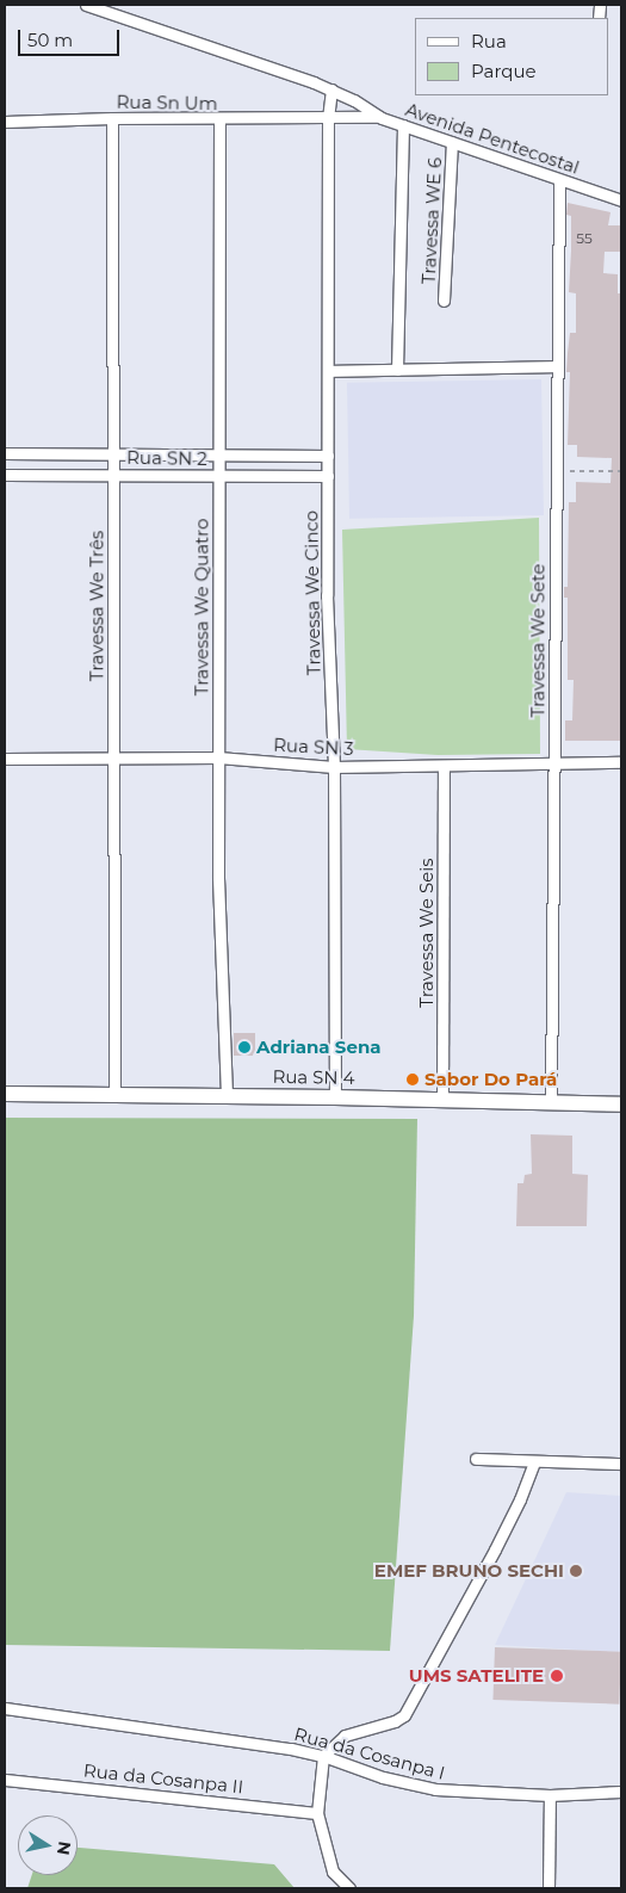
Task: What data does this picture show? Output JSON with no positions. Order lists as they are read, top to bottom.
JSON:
{
  "streets": {
    "main road": ["Rua SN 4"],
    "street": [
      "Rua Sn Um",
      "Avenida Pentecostal",
      "Travessa WE 6",
      "Rua SN 2",
      "Travessa We Cinco",
      "Travessa We Três",
      "Travessa We Quatro",
      "Travessa We Sete",
      "Rua SN 3",
      "Travessa We Seis",
      "Rua da Cosanpa I",
      "Rua da Cosanpa II"
    ]
  },
  "crossings": [
    ["Rua Sn Um", "Avenida Pentecostal"],
    ["Rua Sn Um", "Travessa We Cinco"],
    ["Rua Sn Um", "Travessa We Três"],
    ["Rua Sn Um", "Travessa We Quatro"],
    ["Avenida Pentecostal", "Travessa WE 6"],
    ["Avenida Pentecostal", "Travessa We Cinco"],
    ["Avenida Pentecostal", "Travessa We Sete"],
    ["Rua SN 2", "Travessa We Cinco"],
    ["Rua SN 2", "Travessa We Três"],
    ["Rua SN 2", "Travessa We Quatro"],
    ["Travessa We Cinco", "Rua SN 3"],
    ["Travessa We Cinco", "Rua SN 4"],
    ["Travessa We Três", "Rua SN 3"],
    ["Travessa We Três", "Rua SN 4"],
    ["Travessa We Quatro", "Rua SN 3"],
    ["Travessa We Quatro", "Rua SN 4"],
    ["Travessa We Sete", "Rua SN 3"],
    ["Travessa We Sete", "Rua SN 4"],
    ["Rua SN 3", "Travessa We Seis"],
    ["Travessa We Seis", "Rua SN 4"]
  ],
  "places": [
    "Adriana Sena",
    "Sabor Do Pará",
    "EMEF BRUNO SECHI",
    "UMS SATELITE"
  ],
  "house_numbers": ["55"],
  "legend": ["Rua", "Parque"],
  "scale_bar": "50 m",
  "north": "right"
}
